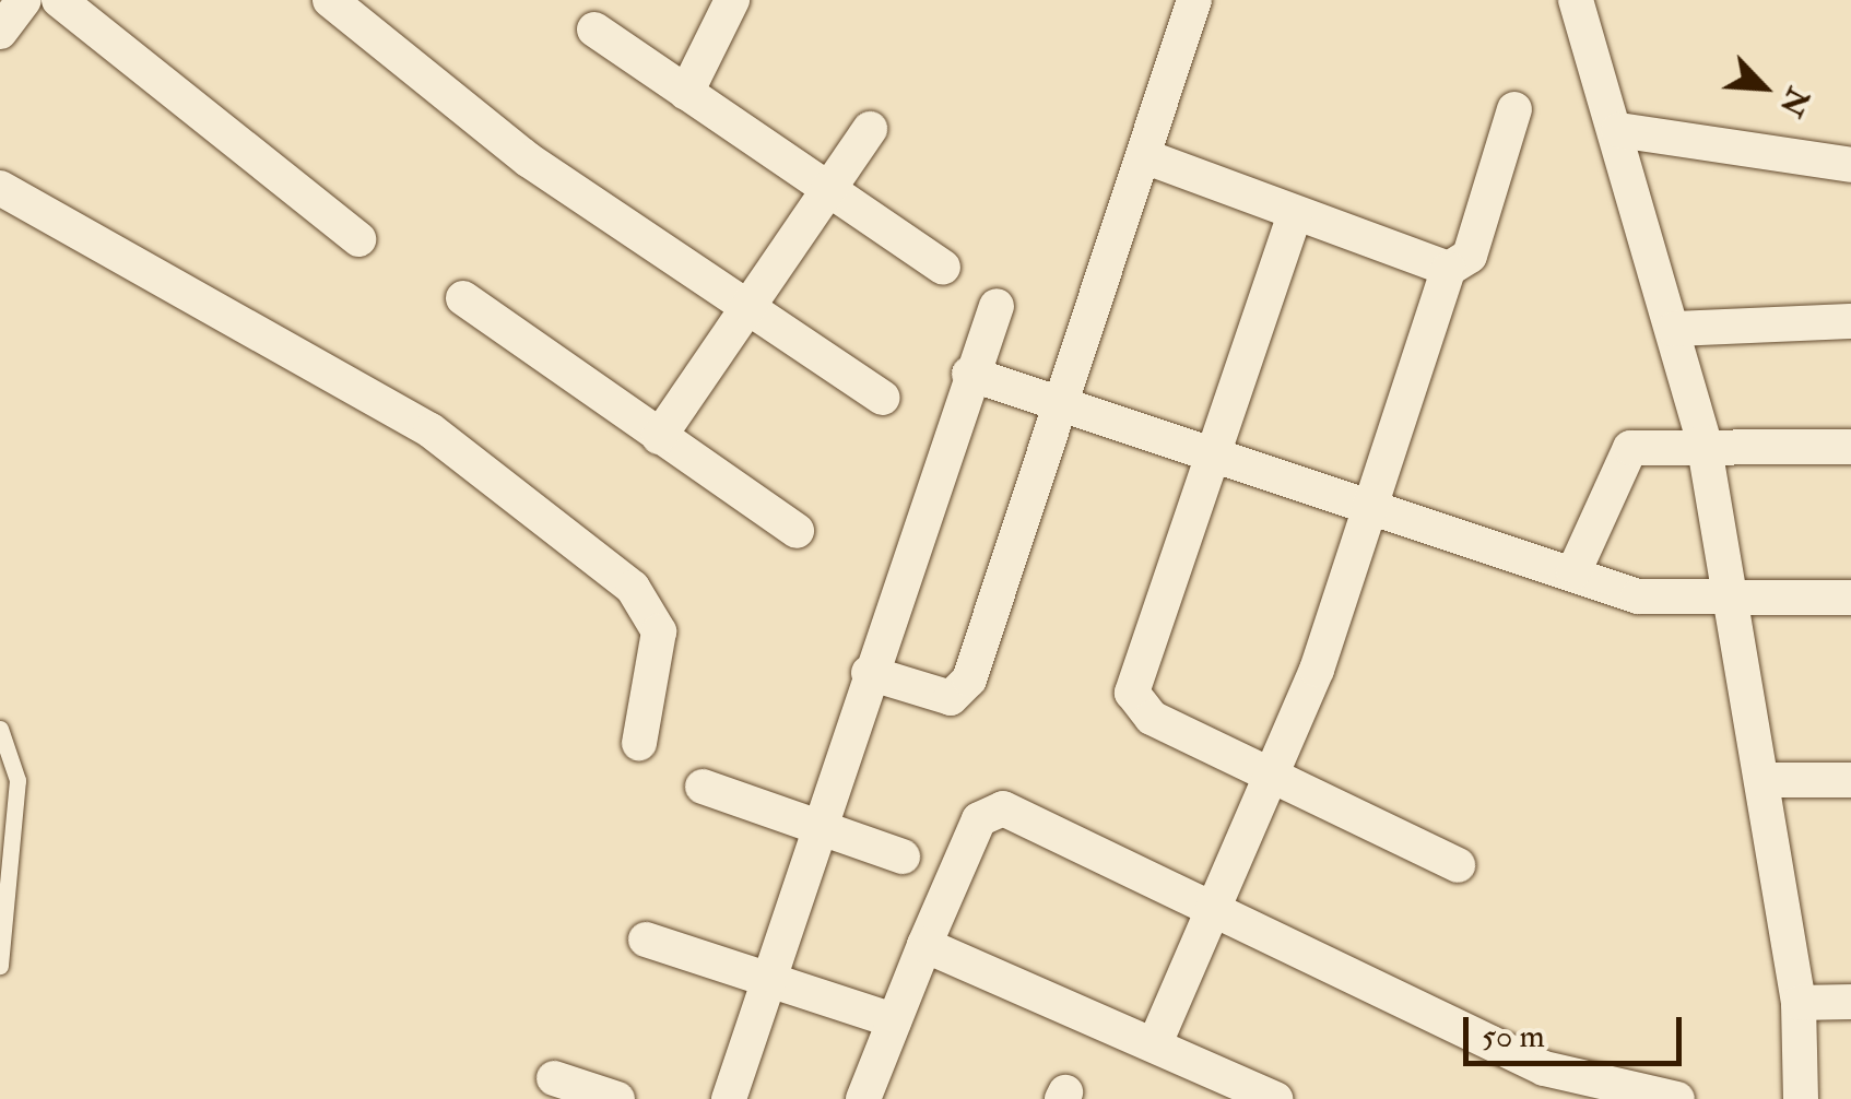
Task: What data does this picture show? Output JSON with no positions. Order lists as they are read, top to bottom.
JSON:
{
  "scale_bar": "50 m",
  "north": "bottom right"
}
